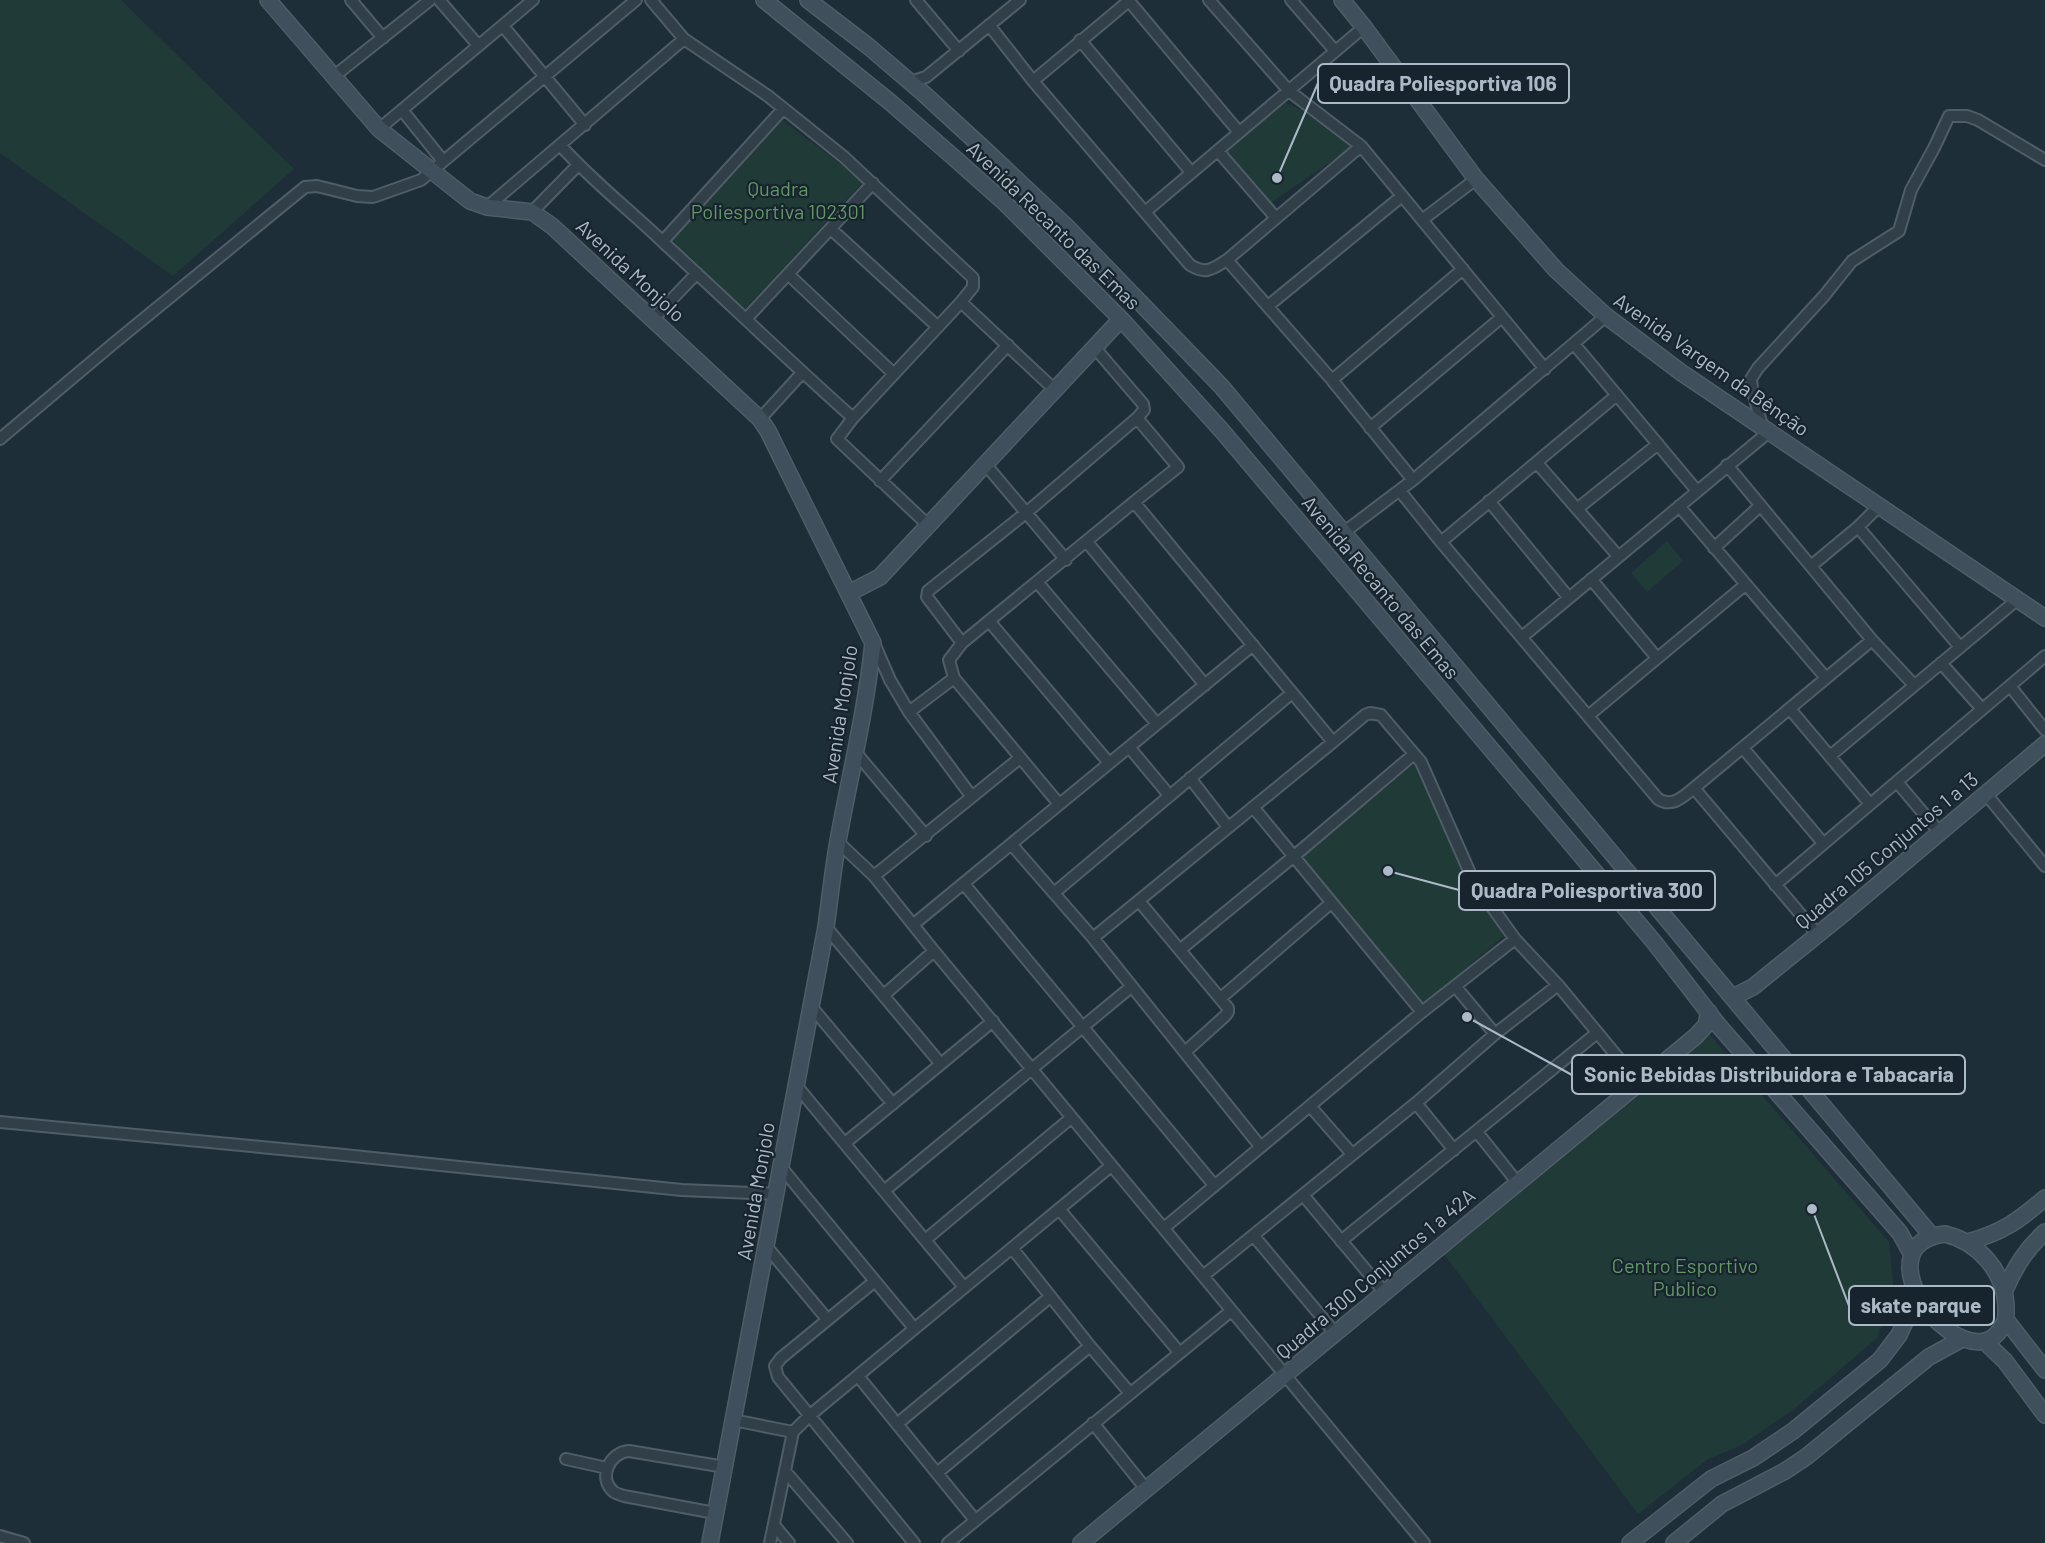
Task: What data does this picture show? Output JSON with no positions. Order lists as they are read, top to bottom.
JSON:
{
  "streets": {
    "main road": [
      "Avenida Recanto das Emas",
      "Avenida Monjolo",
      "Avenida Vargem da Bênção",
      "Quadra 105 Conjuntos 1 a 13",
      "Quadra 300 Conjuntos 1 a 42A"
    ]
  },
  "crossings": [
    ["Avenida Recanto das Emas", "Quadra 105 Conjuntos 1 a 13"],
    ["Avenida Recanto das Emas", "Quadra 300 Conjuntos 1 a 42A"]
  ],
  "parks": ["Quadra Poliesportiva 102301", "Centro Esportivo Publico"],
  "places": [
    "Quadra Poliesportiva 106",
    "Quadra Poliesportiva 300",
    "Sonic Bebidas Distribuidora e Tabacaria",
    "skate parque"
  ]
}
